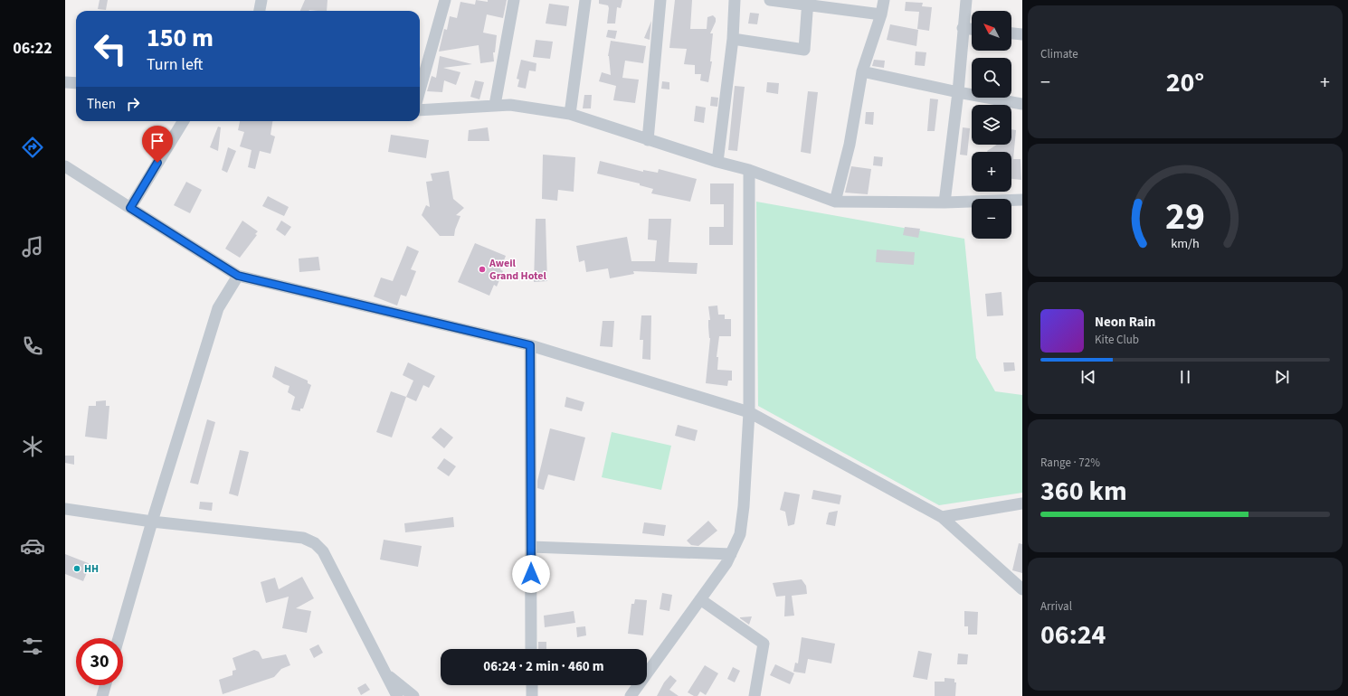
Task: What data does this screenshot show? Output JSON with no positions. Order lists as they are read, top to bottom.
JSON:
{
  "places": ["Aweil Grand Hotel", "HH"],
  "north": "top left",
  "page": {
    "tabs": "06:22",
    "tile": [
      "Climate",
      ["Range · 72%", "360 km"],
      ["Arrival", "06:24"]
    ],
    "map_buttons": ["+", "−"],
    "turn": ["150 m", "Turn left"],
    "heat": ["−", "20°", "+"],
    "then": "Then",
    "song": ["Neon Rain", "Kite Club"],
    "limit": "30",
    "trip": "06:24 · 2 min · 460 m",
    "gauge": ["29", "km/h"]
  }
}
